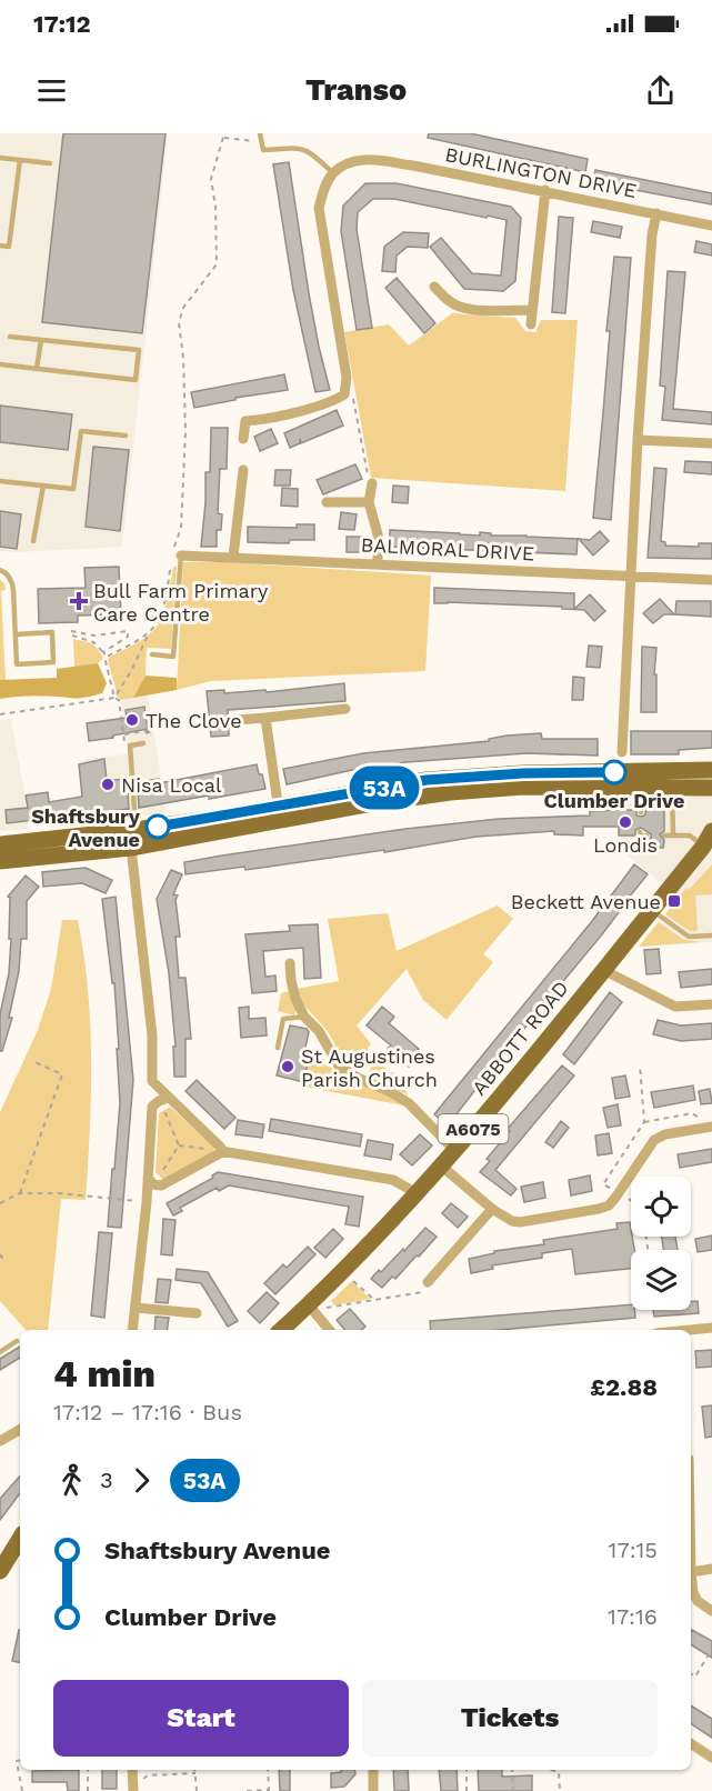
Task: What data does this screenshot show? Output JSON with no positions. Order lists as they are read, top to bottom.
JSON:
{
  "streets": {
    "main road": ["ABBOTT ROAD", "A6075"],
    "street": ["BURLINGTON DRIVE", "BALMORAL DRIVE"]
  },
  "places": {
    "health": ["Bull Farm Primary Care Centre"],
    "other": [
      "The Clove",
      "Clumber Drive",
      "Nisa Local",
      "Londis",
      "Shaftsbury Avenue",
      "St Augustines Parish Church"
    ],
    "transit": ["Beckett Avenue"]
  },
  "lines": ["bus line 53A"],
  "page": {
    "status": "17:12",
    "header": "Transo",
    "on_map": "53A",
    "heading": ["4 min", "17:12 – 17:16 · Bus", "£2.88"],
    "legs": ["3", "53A"],
    "list": [
      {
        "name": "Shaftsbury Avenue",
        "value": "17:15"
      },
      {
        "name": "Clumber Drive",
        "value": "17:16"
      }
    ],
    "buttons": ["Start", "Tickets"]
  }
}
